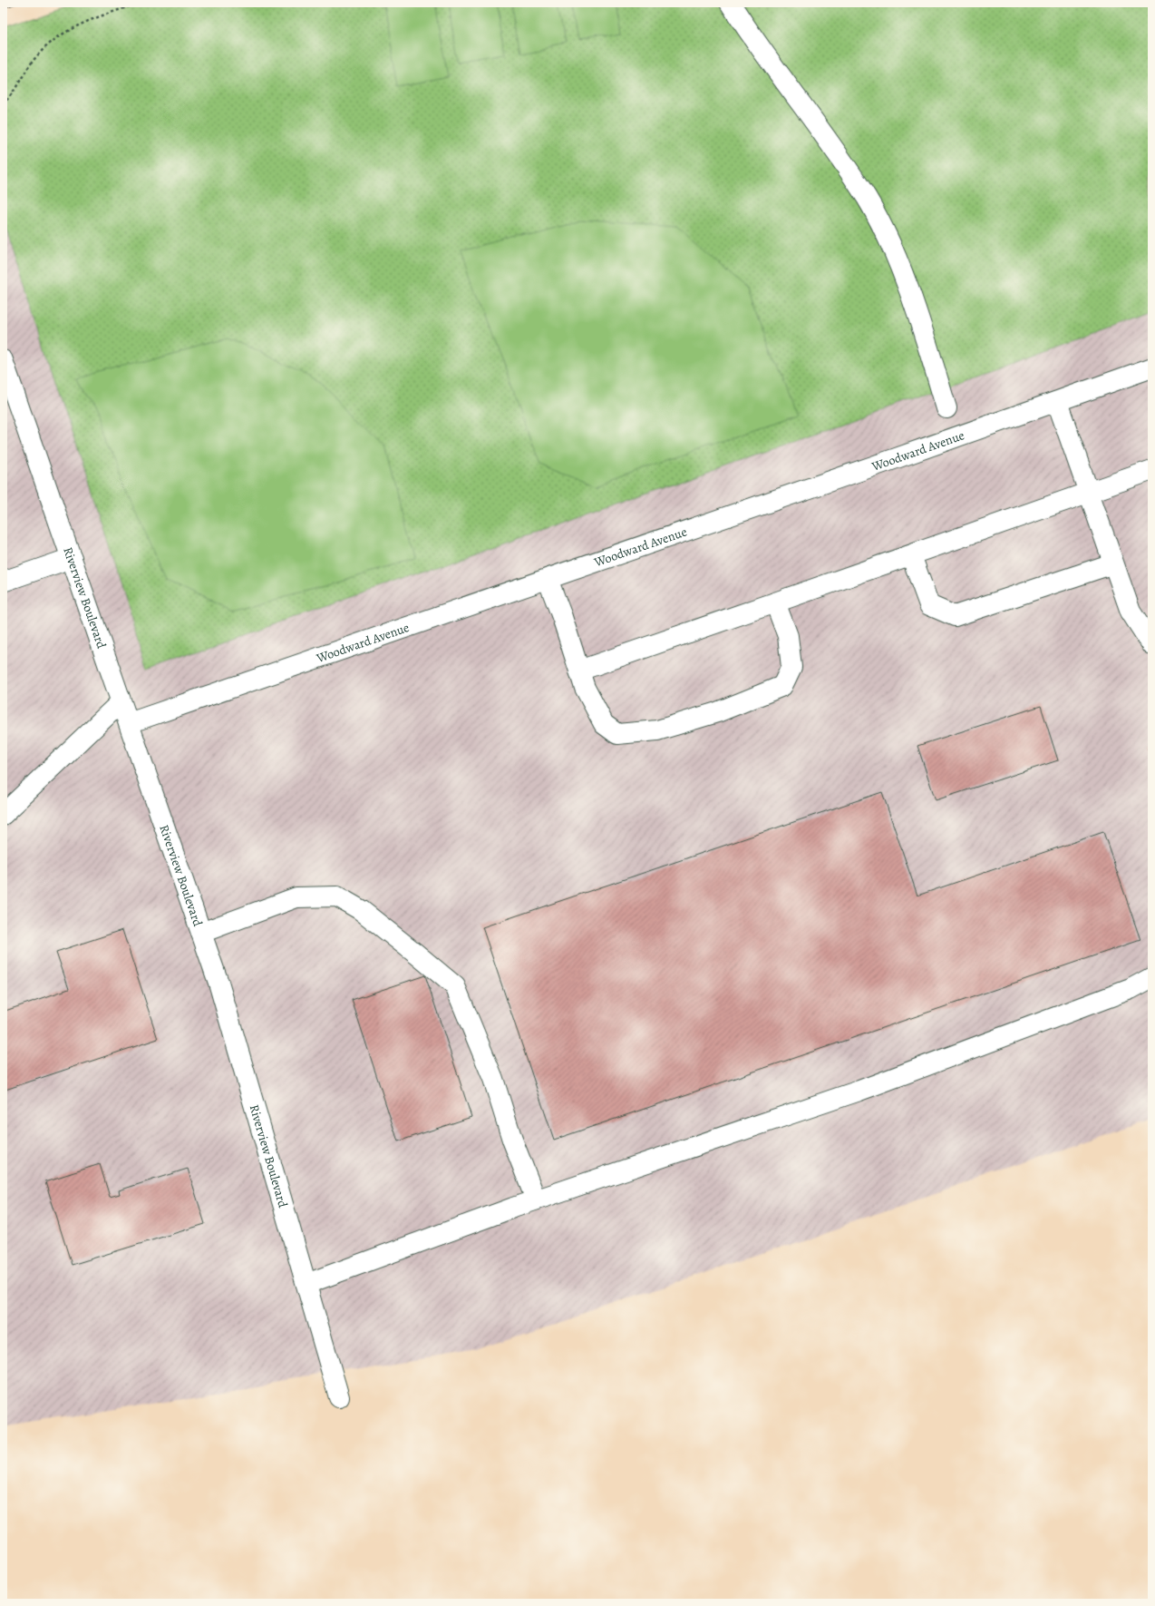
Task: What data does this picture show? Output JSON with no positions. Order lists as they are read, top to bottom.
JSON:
{
  "streets": {
    "street": ["Woodward Avenue", "Riverview Boulevard"]
  },
  "crossings": [
    ["Woodward Avenue", "Riverview Boulevard"]
  ]
}
